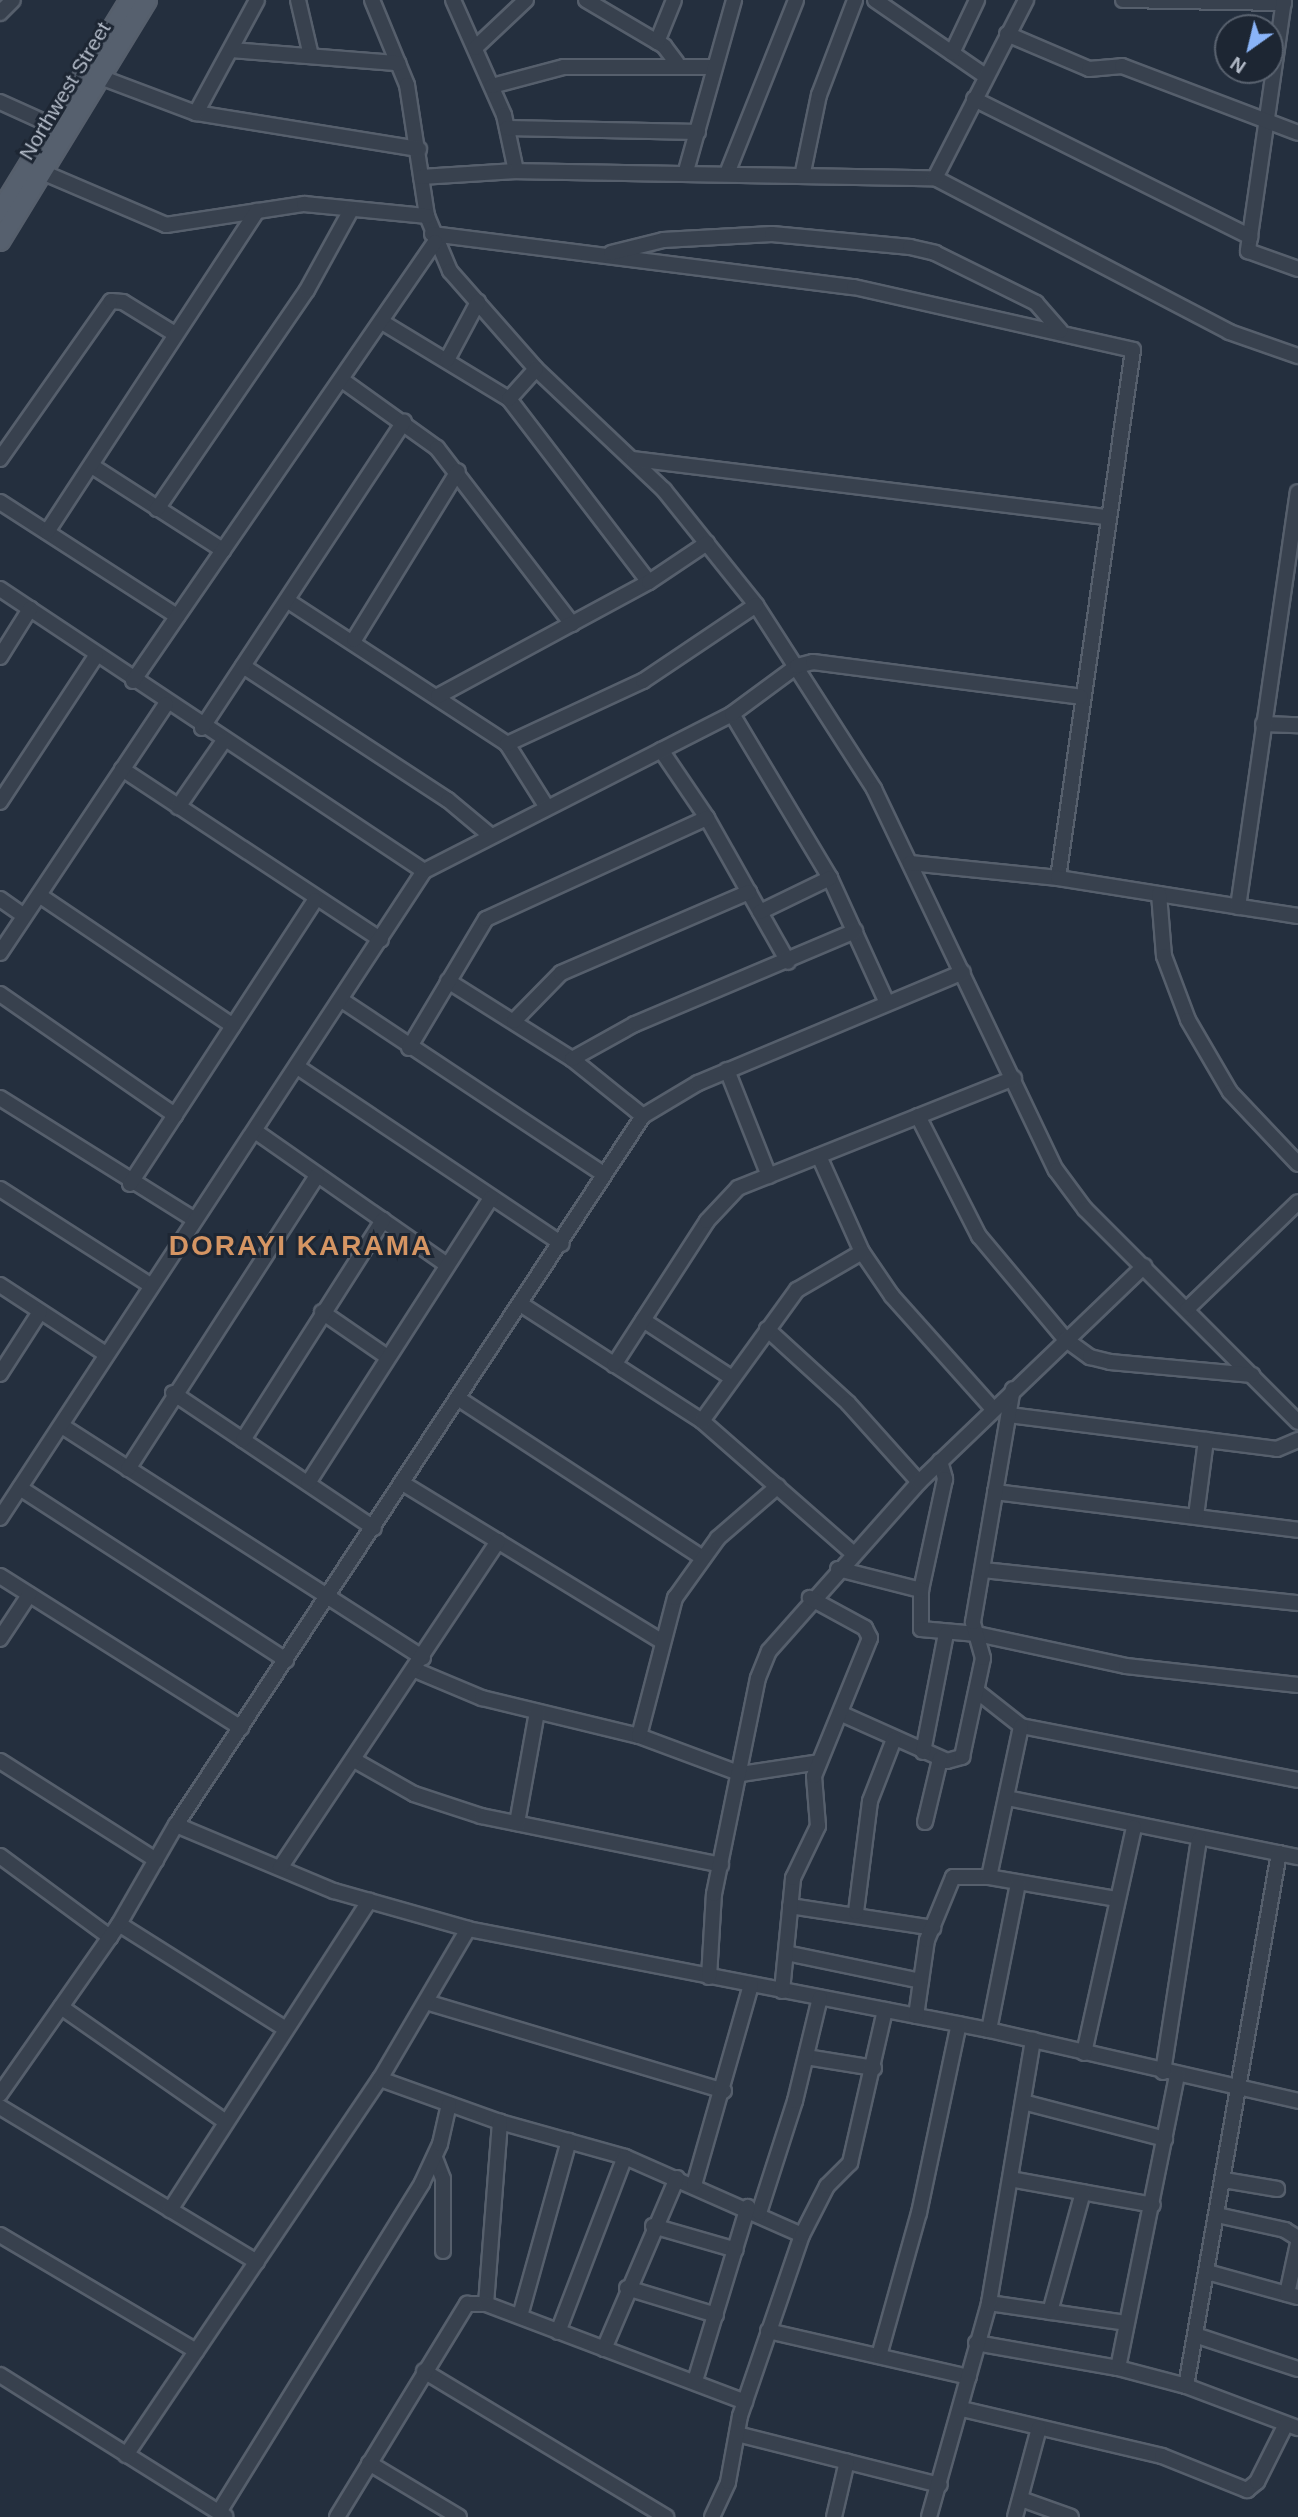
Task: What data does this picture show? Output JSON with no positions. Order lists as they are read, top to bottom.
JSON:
{
  "streets": {
    "main road": ["Northwest Street"]
  },
  "districts": ["DORAYI KARAMA"],
  "north": "bottom left"
}
